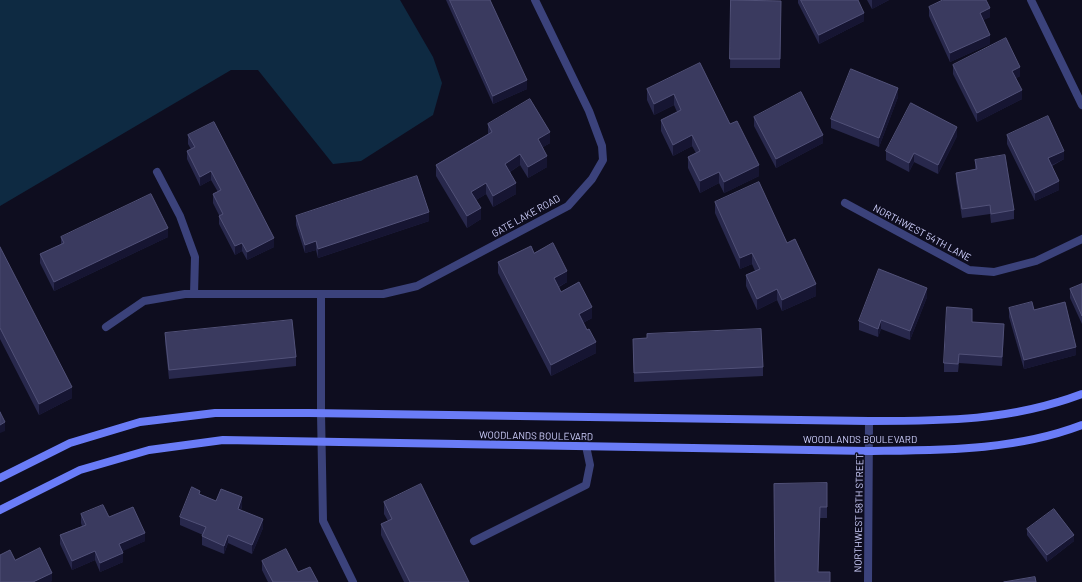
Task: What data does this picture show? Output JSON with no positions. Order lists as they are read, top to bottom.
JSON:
{
  "streets": {
    "street": [
      "GATE LAKE ROAD",
      "NORTHWEST 54TH LANE",
      "WOODLANDS BOULEVARD",
      "NORTHWEST 58TH STREET"
    ]
  },
  "crossings": [
    ["WOODLANDS BOULEVARD", "NORTHWEST 58TH STREET"]
  ]
}
